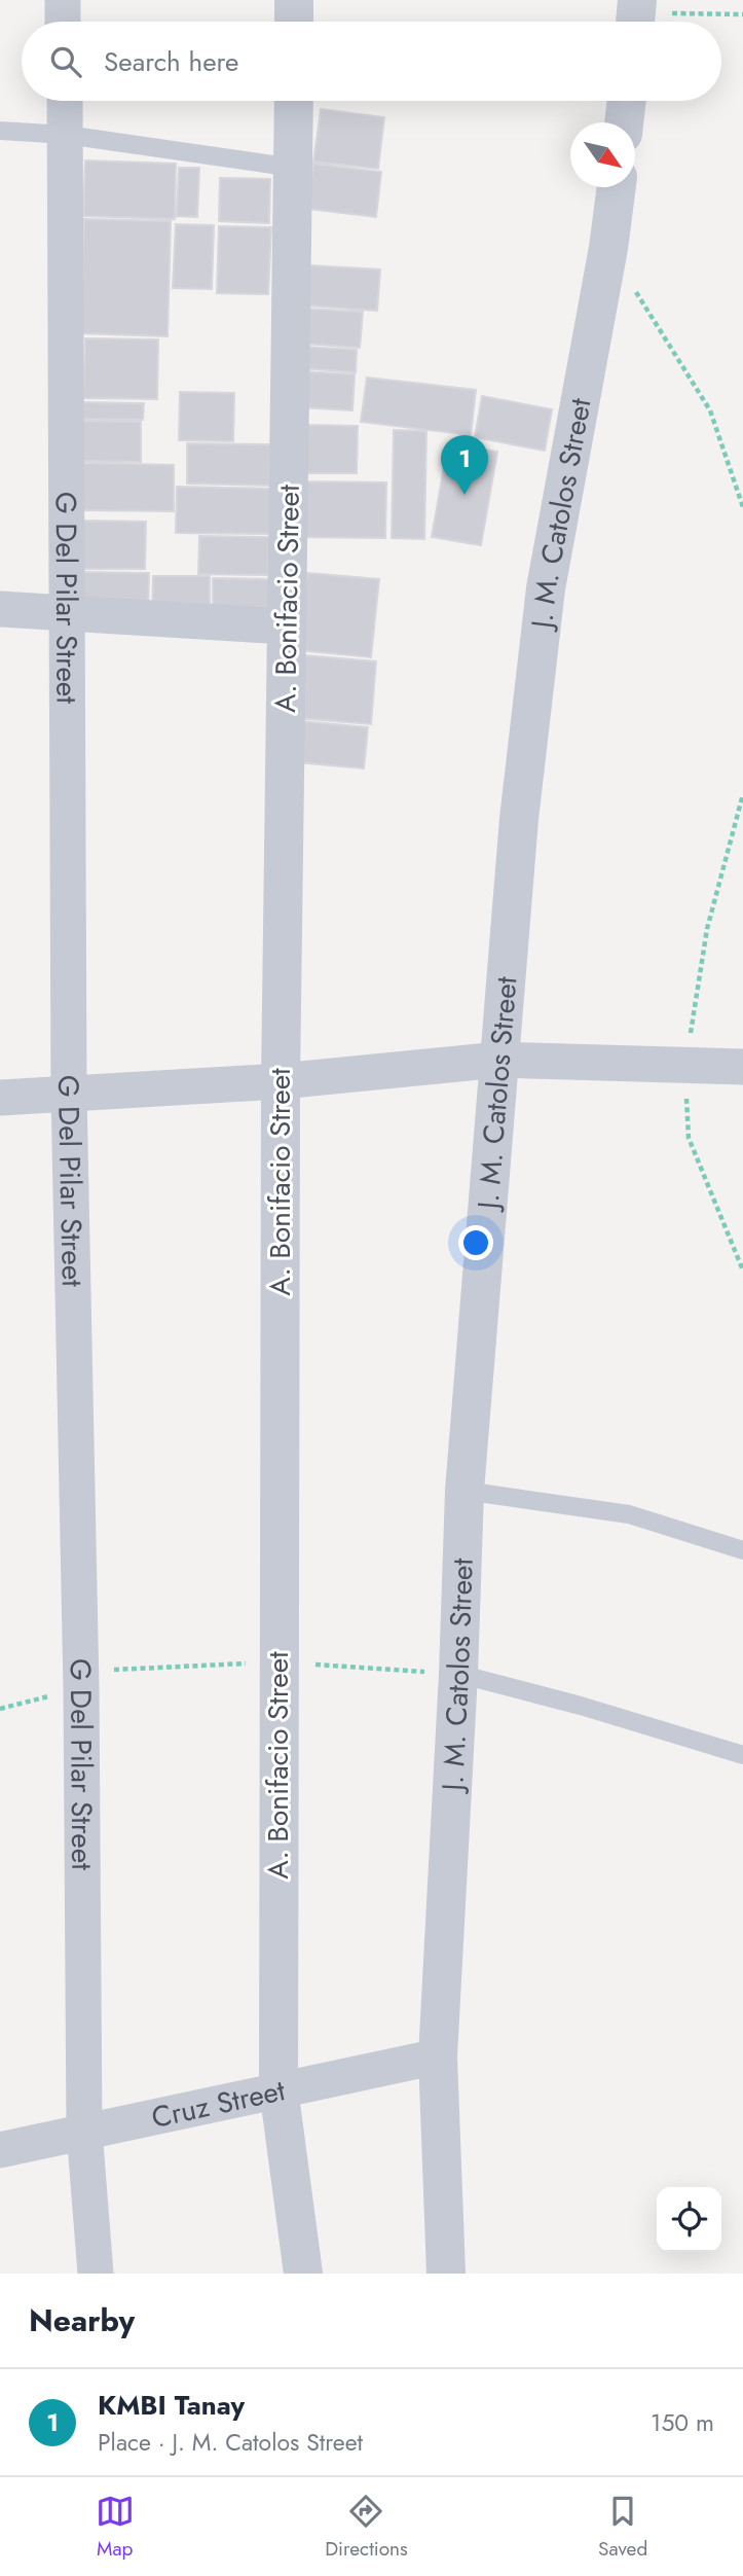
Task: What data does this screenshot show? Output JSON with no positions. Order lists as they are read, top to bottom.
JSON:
{
  "streets": {
    "street": [
      "J. M. Catolos Street",
      "G Del Pilar Street",
      "A. Bonifacio Street",
      "Cruz Street"
    ]
  },
  "crossings": [
    ["J. M. Catolos Street", "Cruz Street"],
    ["G Del Pilar Street", "Cruz Street"],
    ["A. Bonifacio Street", "Cruz Street"]
  ],
  "north": "bottom right",
  "page": {
    "search": "Search here",
    "pins": "1",
    "heading": "Nearby",
    "list": [
      {
        "mark": "1",
        "name": "KMBI Tanay",
        "note": "Place · J. M. Catolos Street",
        "value": "150 m"
      }
    ],
    "nav": ["Map", "Directions", "Saved"]
  }
}
